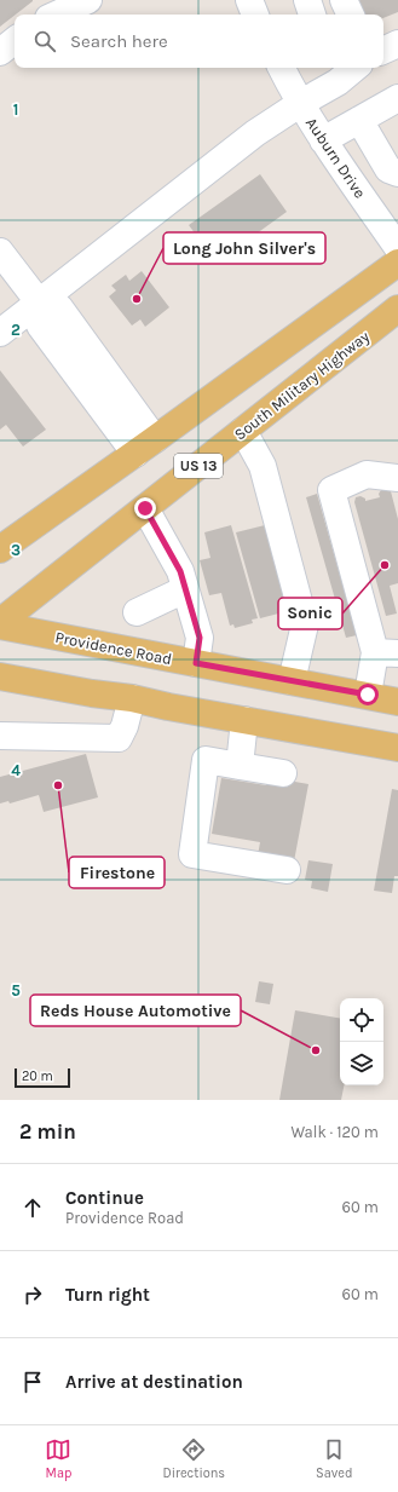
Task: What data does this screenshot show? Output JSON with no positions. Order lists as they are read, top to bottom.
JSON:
{
  "streets": {
    "main road": ["South Military Highway", "US 13", "Providence Road"],
    "street": ["Auburn Drive"]
  },
  "crossings": [
    ["South Military Highway", "Providence Road"]
  ],
  "places": [
    "Long John Silver's",
    "Sonic",
    "Firestone",
    "Reds House Automotive"
  ],
  "scale_bar": "20 m",
  "page": {
    "search": "Search here",
    "scale": "20 m",
    "heading": ["2 min", "Walk · 120 m"],
    "list": [
      ["Continue", "Providence Road", "60 m"],
      ["Turn right", "60 m"],
      "Arrive at destination"
    ],
    "nav": ["Map", "Directions", "Saved"]
  },
  "grid": {
    "rows": [
      "1",
      "2",
      "3",
      "4",
      "5"
    ]
  }
}
